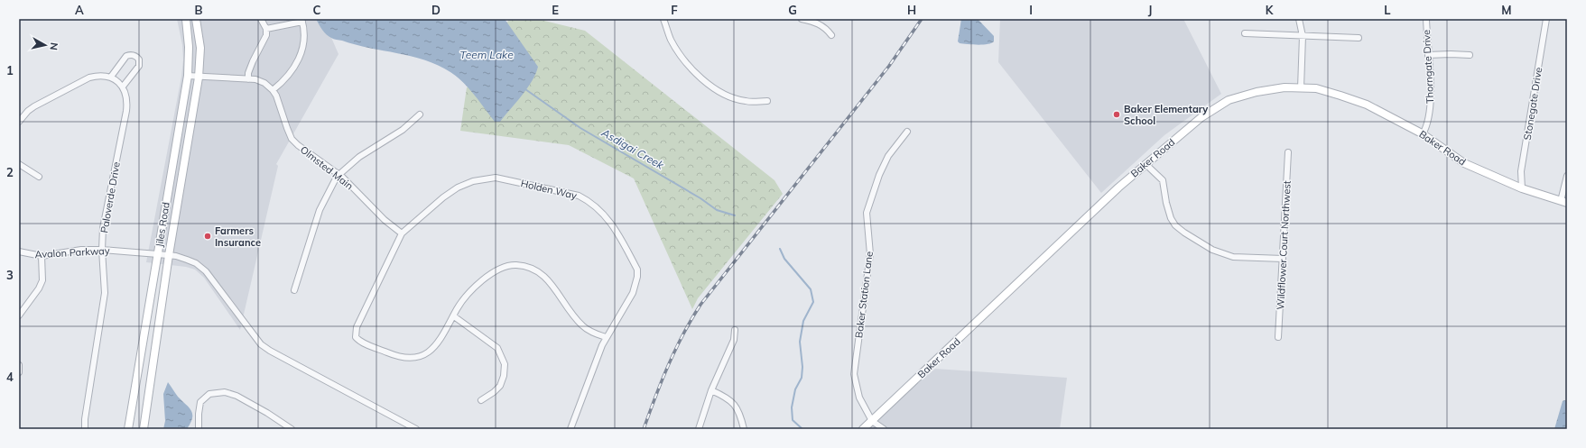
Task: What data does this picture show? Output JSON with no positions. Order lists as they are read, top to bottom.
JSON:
{
  "streets": {
    "main road": ["Baker Road", "Jiles Road"],
    "street": [
      "Thorngate Drive",
      "Stonegate Drive",
      "Olmsted Main",
      "Holden Way",
      "Paloverde Drive",
      "Wildflower Court Northwest",
      "Avalon Parkway",
      "Baker Station Lane"
    ]
  },
  "crossings": [
    ["Thorngate Drive", "Baker Road"],
    ["Stonegate Drive", "Baker Road"],
    ["Baker Road", "Baker Station Lane"],
    ["Olmsted Main", "Holden Way"],
    ["Olmsted Main", "Jiles Road"],
    ["Paloverde Drive", "Avalon Parkway"],
    ["Jiles Road", "Avalon Parkway"]
  ],
  "water": ["Teem Lake", "Asdigai Creek"],
  "places": ["Baker Elementary School", "Farmers Insurance"],
  "north": "right",
  "grid": {
    "columns": [
      "A",
      "B",
      "C",
      "D",
      "E",
      "F",
      "G",
      "H",
      "I",
      "J",
      "K",
      "L",
      "M"
    ],
    "rows": [
      "1",
      "2",
      "3",
      "4"
    ]
  }
}
